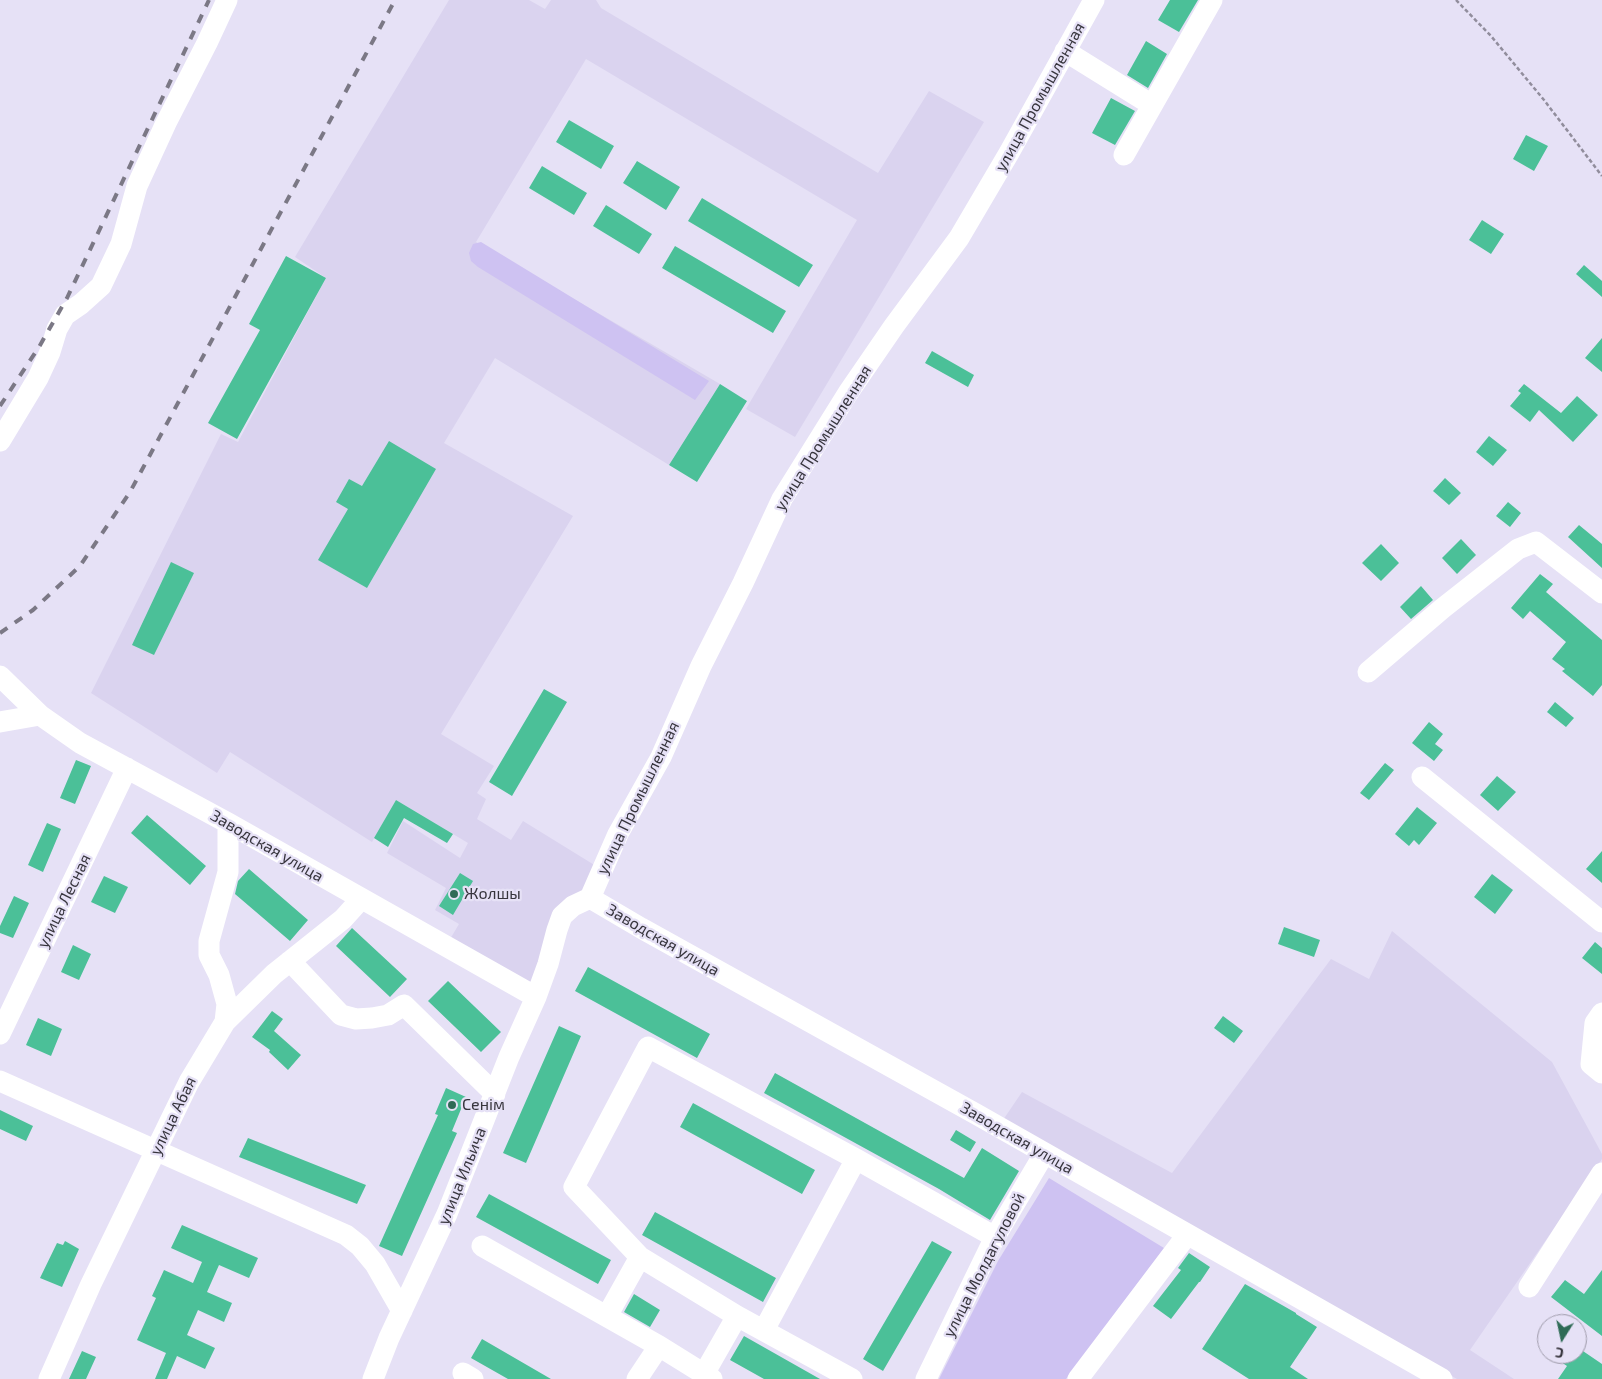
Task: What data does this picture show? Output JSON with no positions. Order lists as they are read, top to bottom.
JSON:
{
  "streets": {
    "street": [
      "улица Промышленная",
      "Заводская улица",
      "улица Лесная",
      "улица Абая",
      "улица Ильича",
      "улица Молдагуловой"
    ]
  },
  "crossings": [
    ["улица Промышленная", "Заводская улица"],
    ["улица Промышленная", "улица Ильича"],
    ["Заводская улица", "улица Лесная"],
    ["Заводская улица", "улица Абая"],
    ["Заводская улица", "улица Ильича"],
    ["Заводская улица", "улица Молдагуловой"]
  ],
  "places": ["Жолшы", "Сенiм"],
  "north": "bottom"
}
